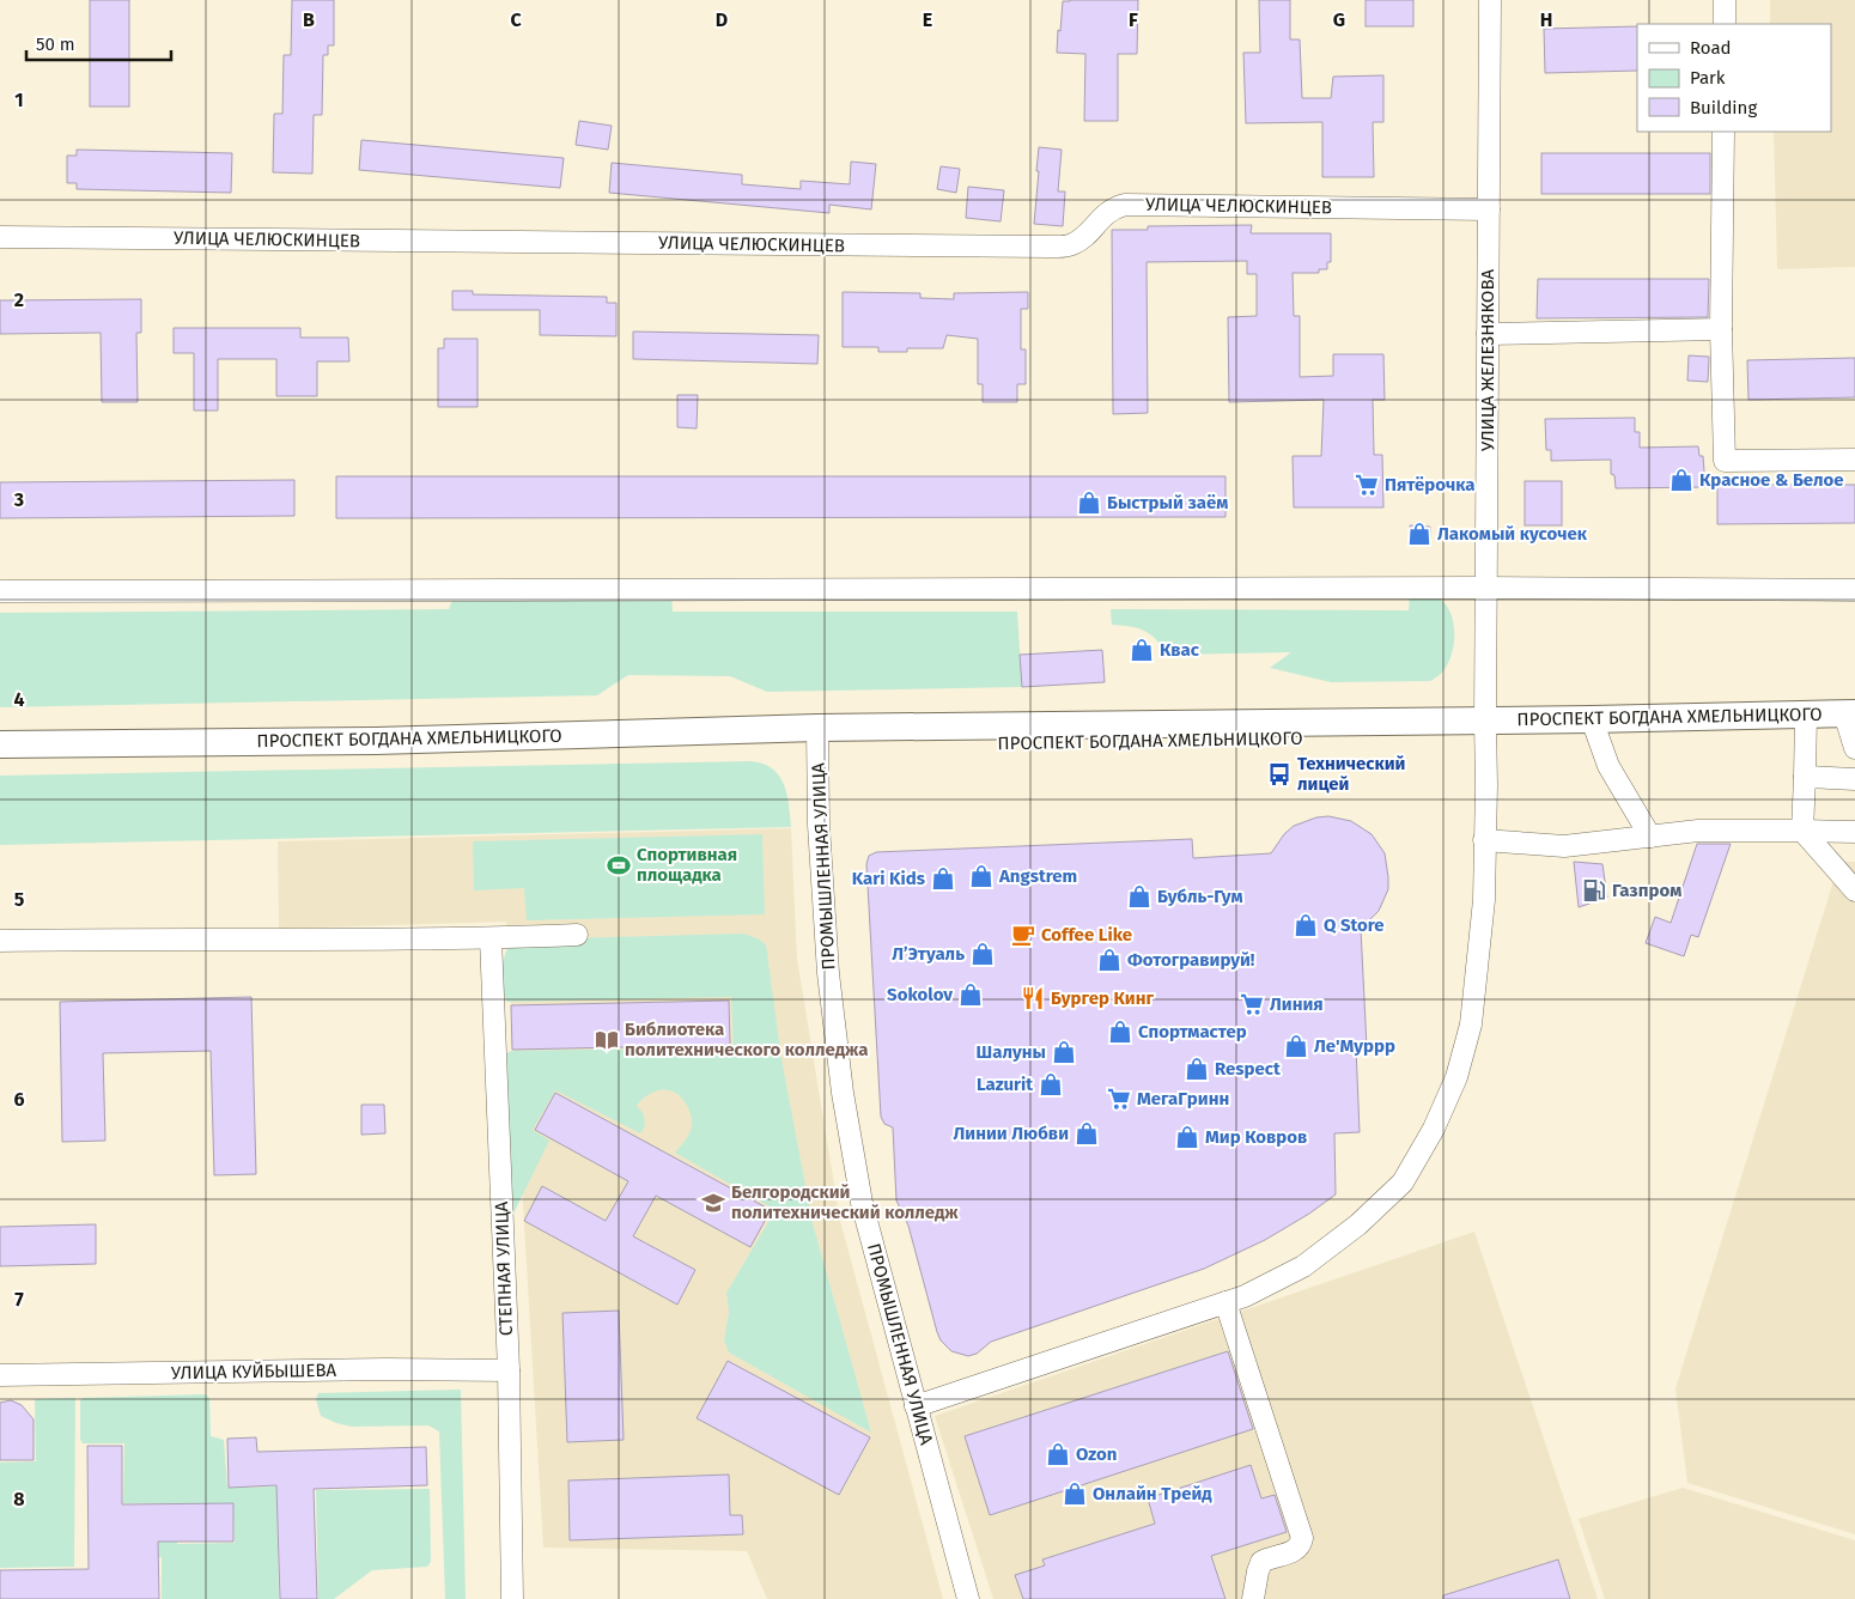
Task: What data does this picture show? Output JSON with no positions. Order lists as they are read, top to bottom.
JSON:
{
  "streets": {
    "main road": ["ПРОСПЕКТ БОГДАНА ХМЕЛЬНИЦКОГО"],
    "street": [
      "УЛИЦА ЧЕЛЮСКИНЦЕВ",
      "УЛИЦА ЖЕЛЕЗНЯКОВА",
      "ПРОМЫШЛЕННАЯ УЛИЦА",
      "СТЕПНАЯ УЛИЦА",
      "УЛИЦА КУЙБЫШЕВА"
    ]
  },
  "crossings": [
    ["УЛИЦА ЧЕЛЮСКИНЦЕВ", "УЛИЦА ЖЕЛЕЗНЯКОВА"],
    ["УЛИЦА ЖЕЛЕЗНЯКОВА", "ПРОСПЕКТ БОГДАНА ХМЕЛЬНИЦКОГО"],
    ["УЛИЦА ЖЕЛЕЗНЯКОВА", "ПРОМЫШЛЕННАЯ УЛИЦА"],
    ["ПРОСПЕКТ БОГДАНА ХМЕЛЬНИЦКОГО", "ПРОМЫШЛЕННАЯ УЛИЦА"],
    ["СТЕПНАЯ УЛИЦА", "УЛИЦА КУЙБЫШЕВА"]
  ],
  "places": {
    "shop": [
      "Красное & Белое",
      "Быстрый заём",
      "Лакомый кусочек",
      "Квас",
      "Angstrem",
      "Kari Kids",
      "Бубль-Гум",
      "Q Store",
      "Л’Этуаль",
      "Фотогравируй!",
      "Sokolov",
      "Спортмастер",
      "Ле'Муррр",
      "Шалуны",
      "Respect",
      "Lazurit",
      "Линии Любви",
      "Мир Ковров",
      "Ozon",
      "Онлайн Трейд"
    ],
    "supermarket": ["Пятёрочка", "Линия", "МегаГринн"],
    "bus stop": ["Технический лицей"],
    "sports": ["Спортивная площадка"],
    "fuel station": ["Газпром"],
    "cafe": ["Coffee Like"],
    "restaurant": ["Бургер Кинг"],
    "library": ["Библиотека политехнического колледжа"],
    "school or university": ["Белгородский политехнический колледж"]
  },
  "legend": ["Road", "Park", "Building"],
  "scale_bar": "50 m",
  "grid": {
    "columns": [
      "B",
      "C",
      "D",
      "E",
      "F",
      "G",
      "H"
    ],
    "rows": [
      "1",
      "2",
      "3",
      "4",
      "5",
      "6",
      "7",
      "8"
    ]
  }
}
